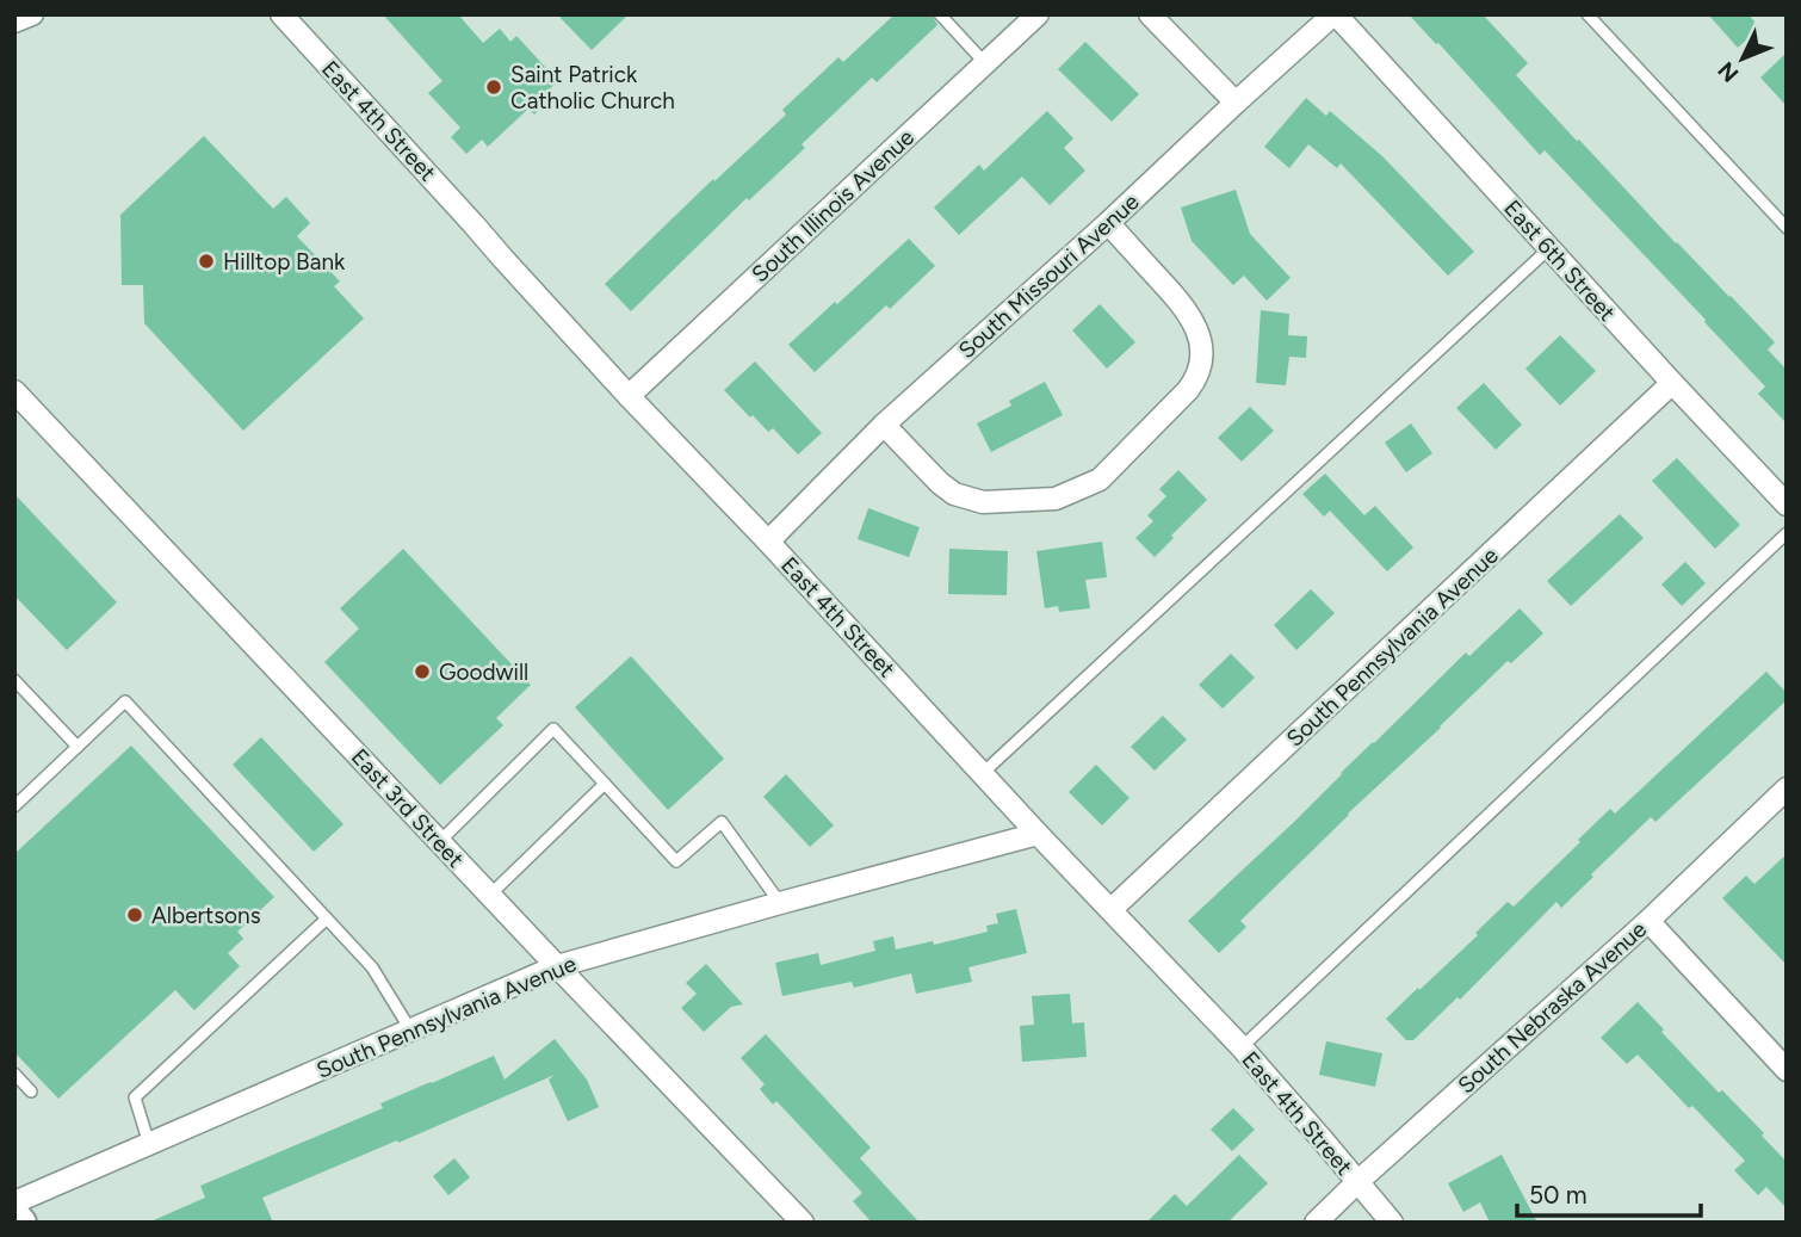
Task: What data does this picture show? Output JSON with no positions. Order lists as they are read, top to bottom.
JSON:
{
  "streets": {
    "street": [
      "East 4th Street",
      "South Illinois Avenue",
      "East 6th Street",
      "South Missouri Avenue",
      "South Pennsylvania Avenue",
      "East 3rd Street",
      "South Nebraska Avenue"
    ]
  },
  "crossings": [
    ["East 4th Street", "South Illinois Avenue"],
    ["East 4th Street", "South Missouri Avenue"],
    ["East 4th Street", "South Pennsylvania Avenue"],
    ["East 4th Street", "South Nebraska Avenue"],
    ["East 6th Street", "South Missouri Avenue"],
    ["East 6th Street", "South Pennsylvania Avenue"],
    ["South Pennsylvania Avenue", "East 3rd Street"]
  ],
  "places": [
    "Saint Patrick Catholic Church",
    "Hilltop Bank",
    "Goodwill",
    "Albertsons"
  ],
  "scale_bar": "50 m",
  "north": "bottom left"
}
